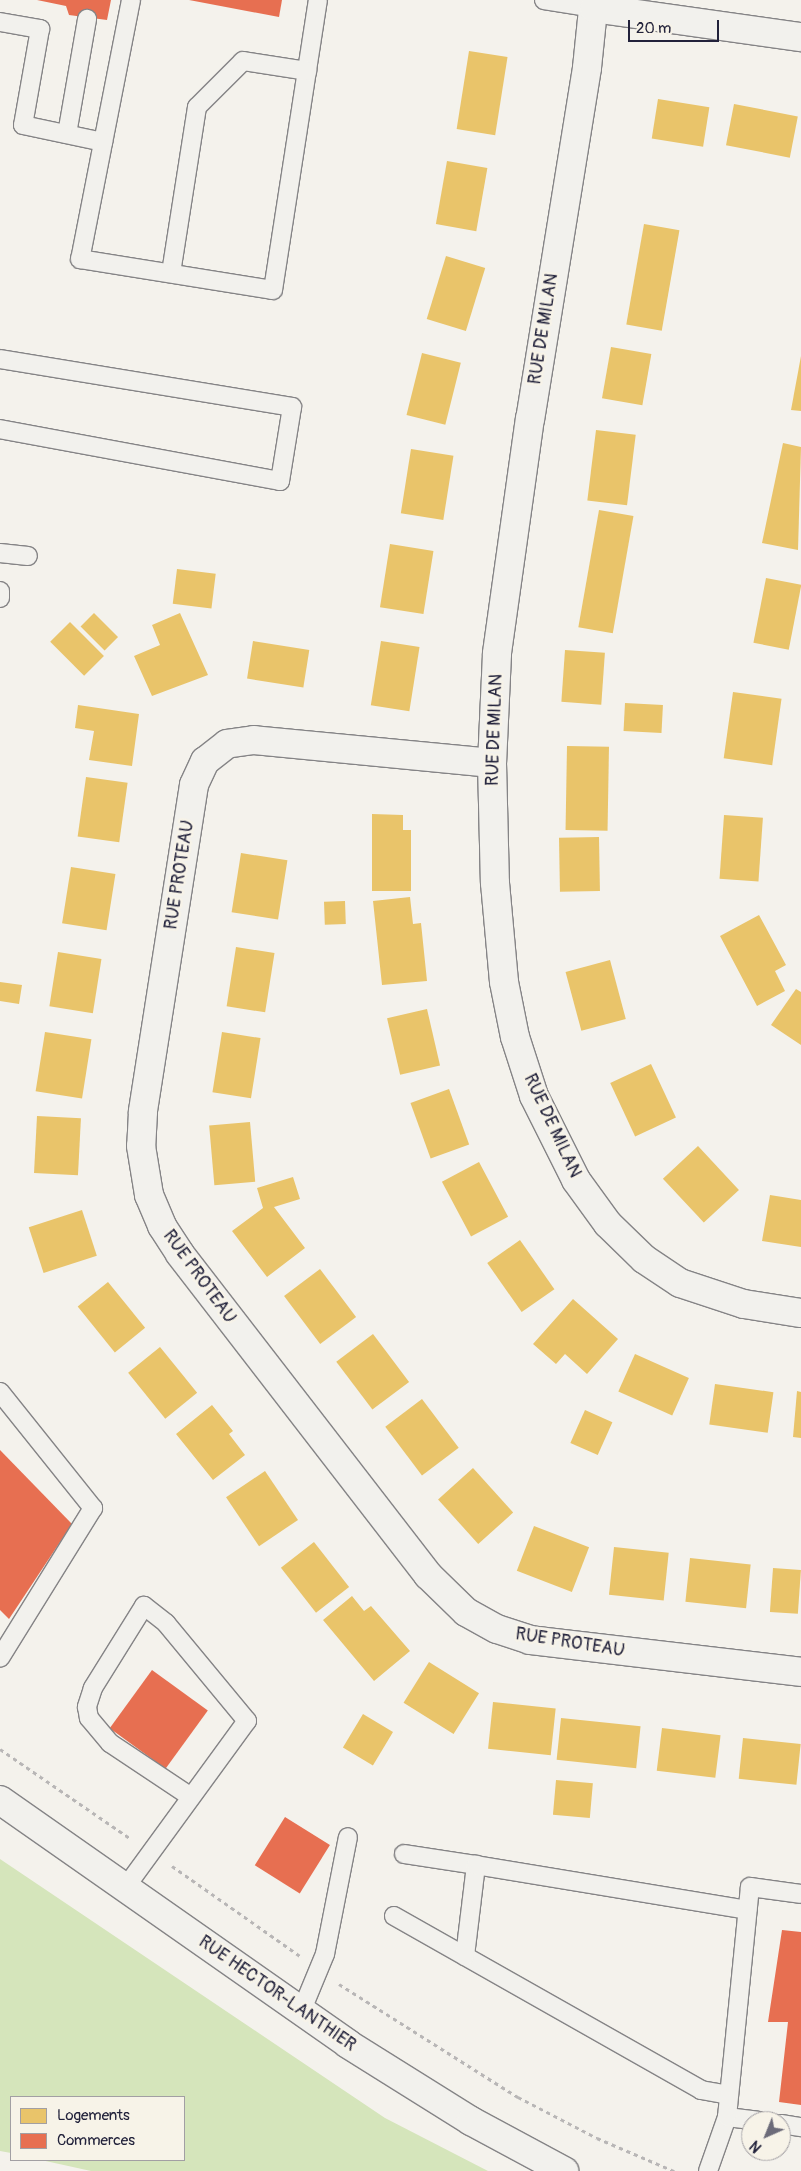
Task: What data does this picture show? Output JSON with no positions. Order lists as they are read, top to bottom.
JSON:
{
  "streets": {
    "street": ["RUE DE MILAN", "RUE PROTEAU", "RUE HECTOR-LANTHIER"]
  },
  "crossings": [
    ["RUE DE MILAN", "RUE PROTEAU"]
  ],
  "legend": ["Logements", "Commerces"],
  "scale_bar": "20 m",
  "north": "bottom left"
}
